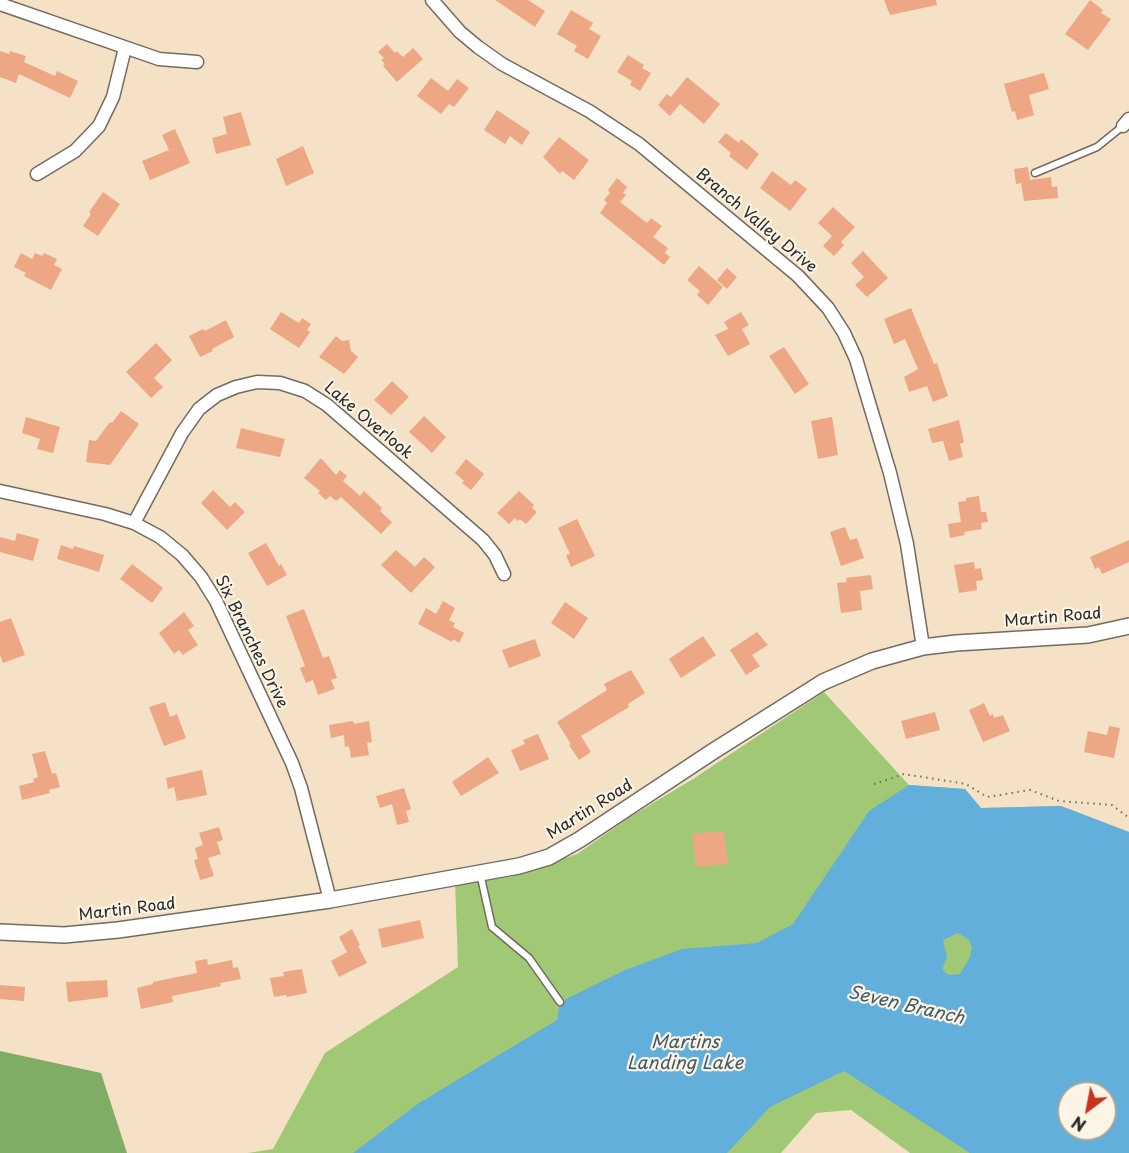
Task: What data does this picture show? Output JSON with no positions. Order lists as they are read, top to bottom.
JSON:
{
  "streets": {
    "street": [
      "Branch Valley Drive",
      "Lake Overlook",
      "Martin Road",
      "Six Branches Drive"
    ]
  },
  "crossings": [
    ["Branch Valley Drive", "Martin Road"],
    ["Lake Overlook", "Six Branches Drive"],
    ["Martin Road", "Six Branches Drive"]
  ],
  "water": ["Seven Branch", "Martins Landing Lake"],
  "north": "bottom left"
}
